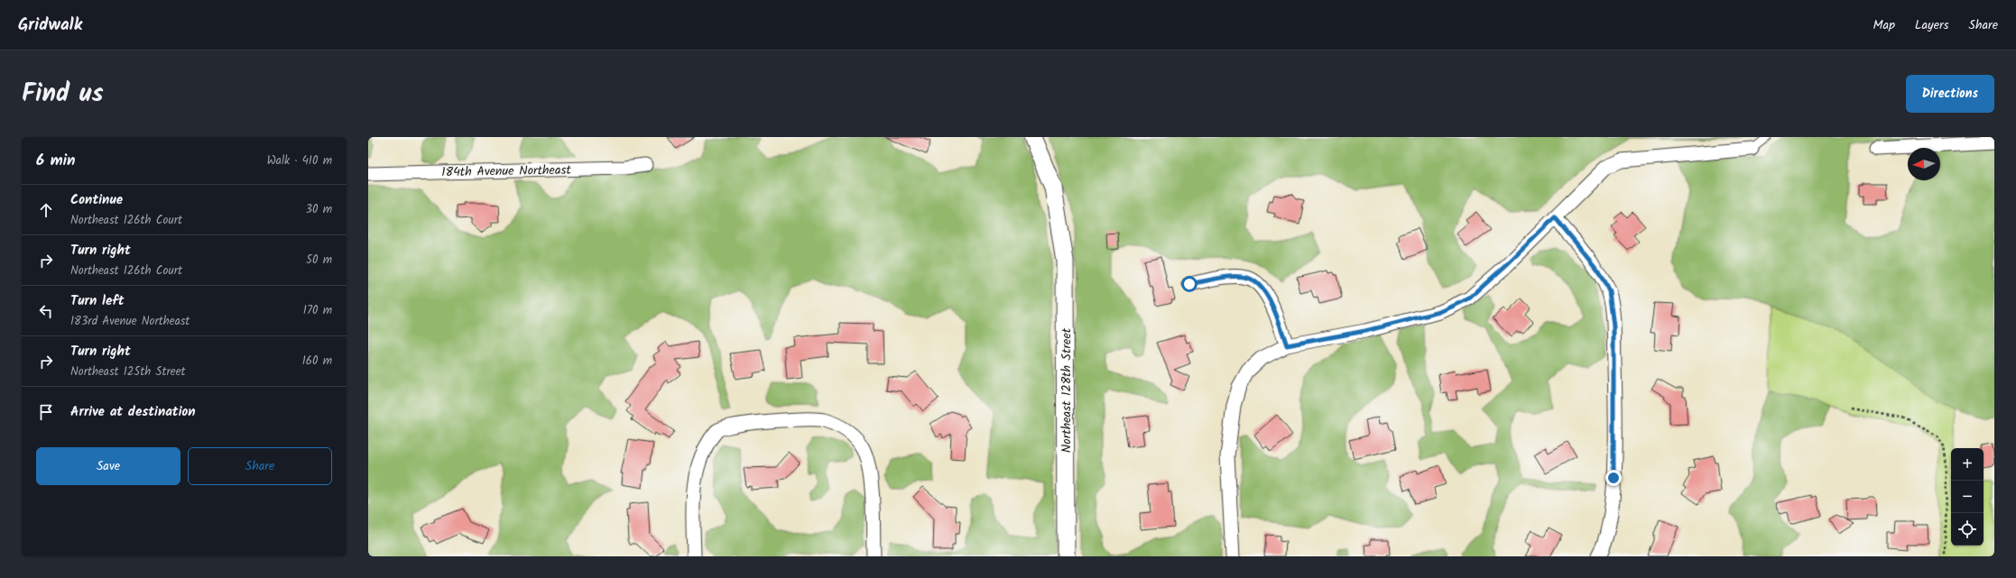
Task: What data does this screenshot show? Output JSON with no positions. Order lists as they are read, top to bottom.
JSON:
{
  "streets": {
    "street": ["184th Avenue Northeast", "Northeast 128th Street"]
  },
  "north": "left",
  "page": {
    "header": "Gridwalk",
    "nav": ["Map", "Layers", "Share"],
    "title": "Find us",
    "buttons": [
      "Directions",
      ["Save", "Share"]
    ],
    "heading": ["6 min", "Walk · 410 m"],
    "list": [
      ["Continue", "Northeast 126th Court", "30 m"],
      ["Turn right", "Northeast 126th Court", "50 m"],
      ["Turn left", "183rd Avenue Northeast", "170 m"],
      ["Turn right", "Northeast 125th Street", "160 m"],
      "Arrive at destination"
    ],
    "map_buttons": ["+", "−"]
  }
}
